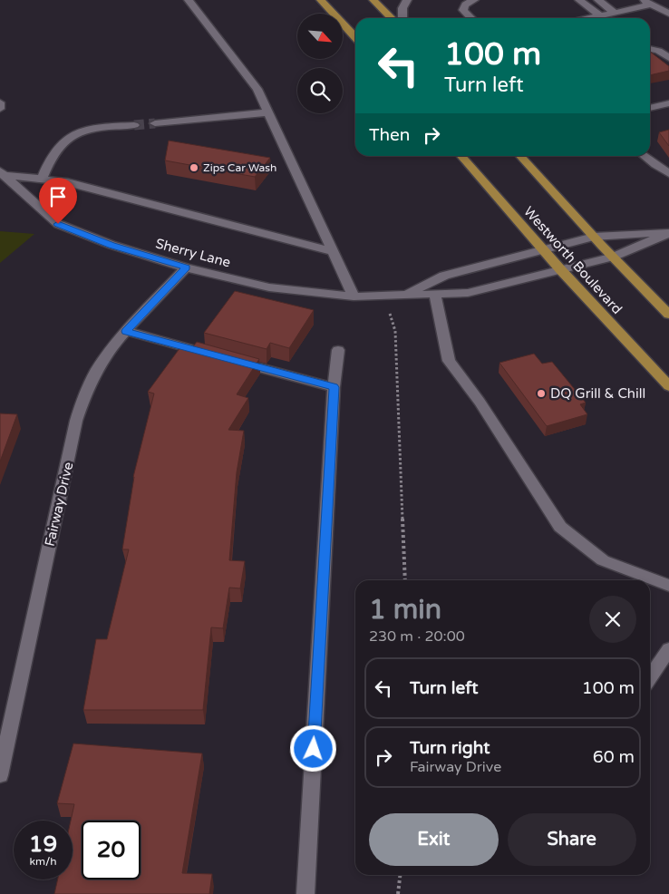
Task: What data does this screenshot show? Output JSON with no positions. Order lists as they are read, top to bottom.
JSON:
{
  "streets": {
    "main road": ["Westworth Boulevard"],
    "street": ["Sherry Lane", "Fairway Drive"]
  },
  "crossings": [
    ["Sherry Lane", "Westworth Boulevard"],
    ["Sherry Lane", "Fairway Drive"]
  ],
  "places": ["Zips Car Wash", "DQ Grill & Chill"],
  "north": "bottom right",
  "page": {
    "turn": ["100 m", "Turn left"],
    "then": "Then",
    "heading": ["1 min", "230 m · 20:00"],
    "list": [
      {
        "name": "Turn left",
        "value": "100 m"
      },
      {
        "name": "Turn right",
        "note": "Fairway Drive",
        "value": "60 m"
      }
    ],
    "buttons": ["Exit", "Share"],
    "speed": "19 km/h",
    "limit": "20"
  }
}
